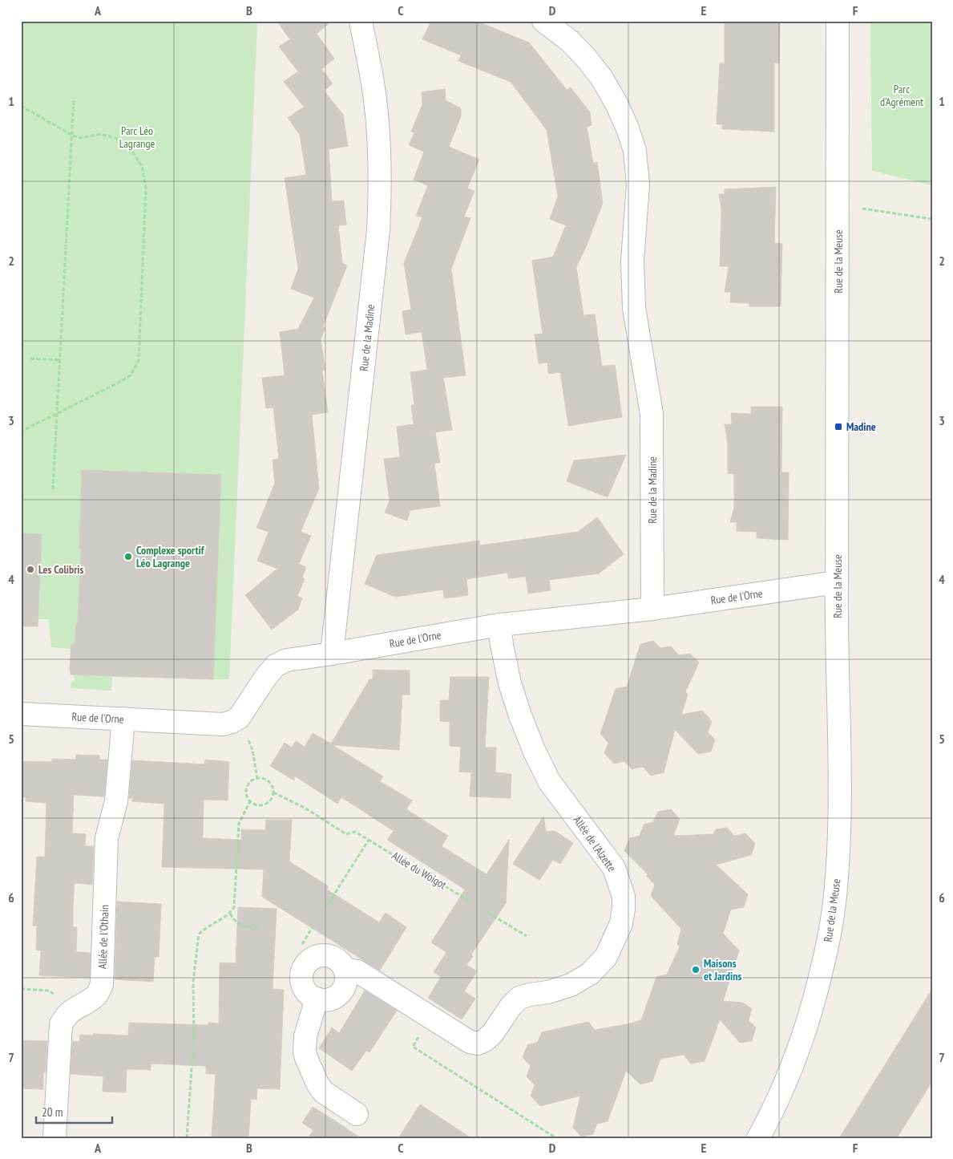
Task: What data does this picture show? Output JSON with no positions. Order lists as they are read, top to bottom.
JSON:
{
  "streets": {
    "street": [
      "Rue de la Meuse",
      "Rue de la Madine",
      "Rue de l'Orne",
      "Allée de l'Alzette",
      "Allée de l'Othain"
    ],
    "path": ["Allée du Woigot"]
  },
  "crossings": [
    ["Rue de la Meuse", "Rue de l'Orne"],
    ["Rue de la Madine", "Rue de l'Orne"],
    ["Rue de l'Orne", "Allée de l'Alzette"],
    ["Rue de l'Orne", "Allée de l'Othain"]
  ],
  "parks": ["Parc d'Agrément", "Parc Léo Lagrange"],
  "places": {
    "transit": ["Madine"],
    "other": ["Complexe sportif Léo Lagrange", "Les Colibris", "Maisons et Jardins"]
  },
  "scale_bar": "20 m",
  "grid": {
    "columns": [
      "A",
      "B",
      "C",
      "D",
      "E",
      "F"
    ],
    "rows": [
      "1",
      "2",
      "3",
      "4",
      "5",
      "6",
      "7"
    ]
  }
}
